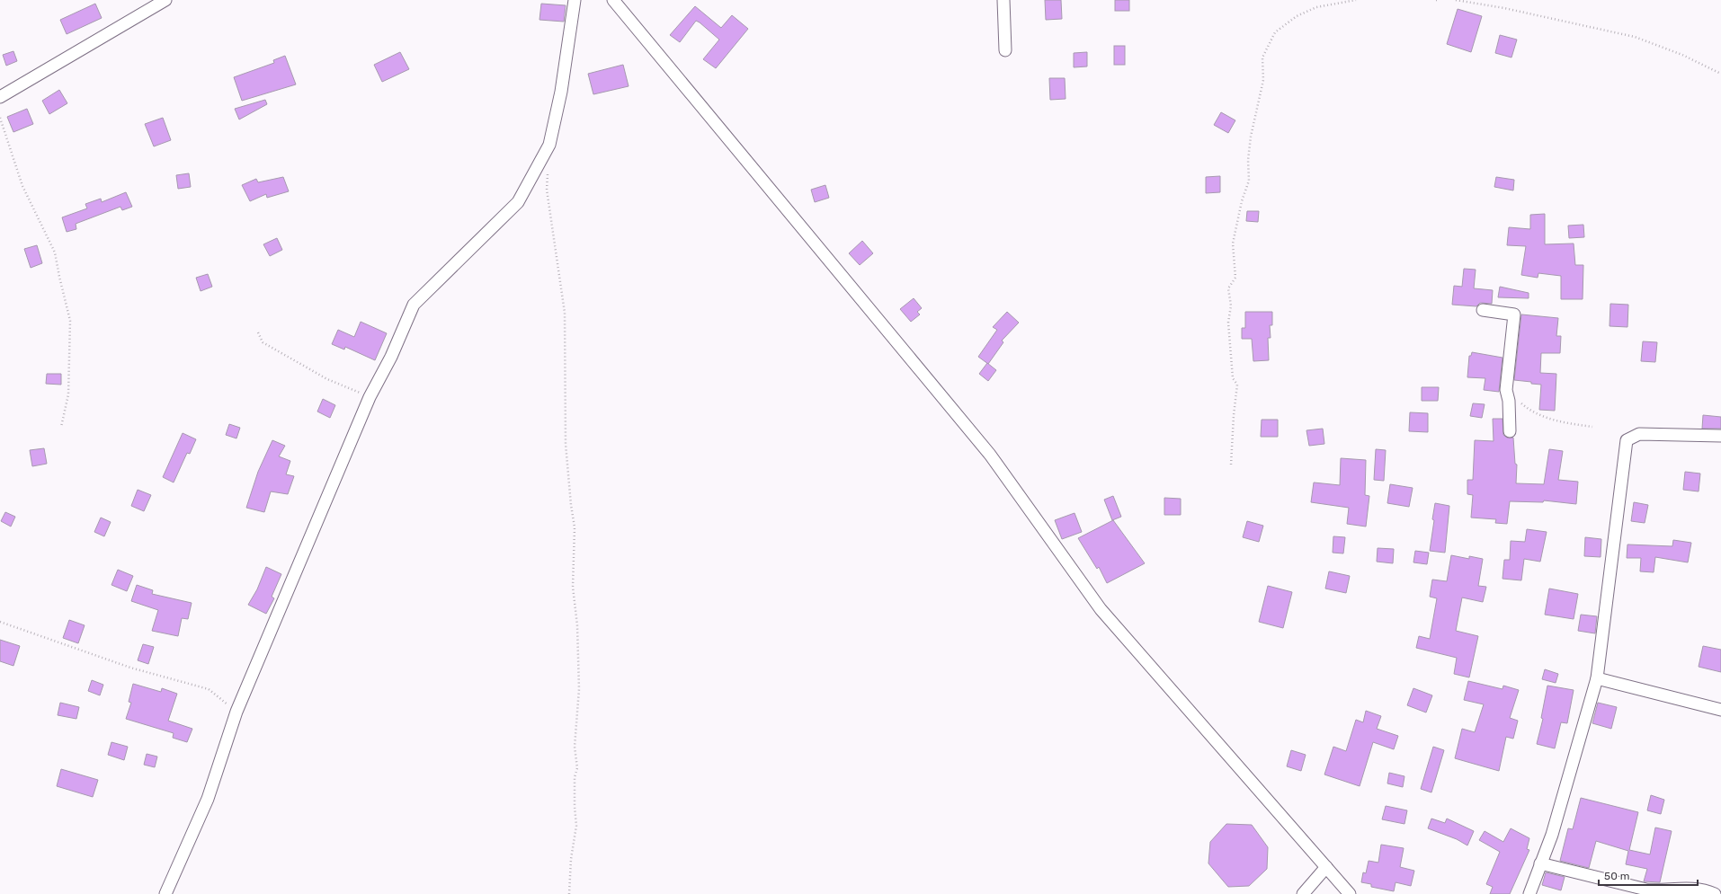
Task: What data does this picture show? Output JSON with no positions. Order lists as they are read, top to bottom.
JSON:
{
  "scale_bar": "50 m"
}
